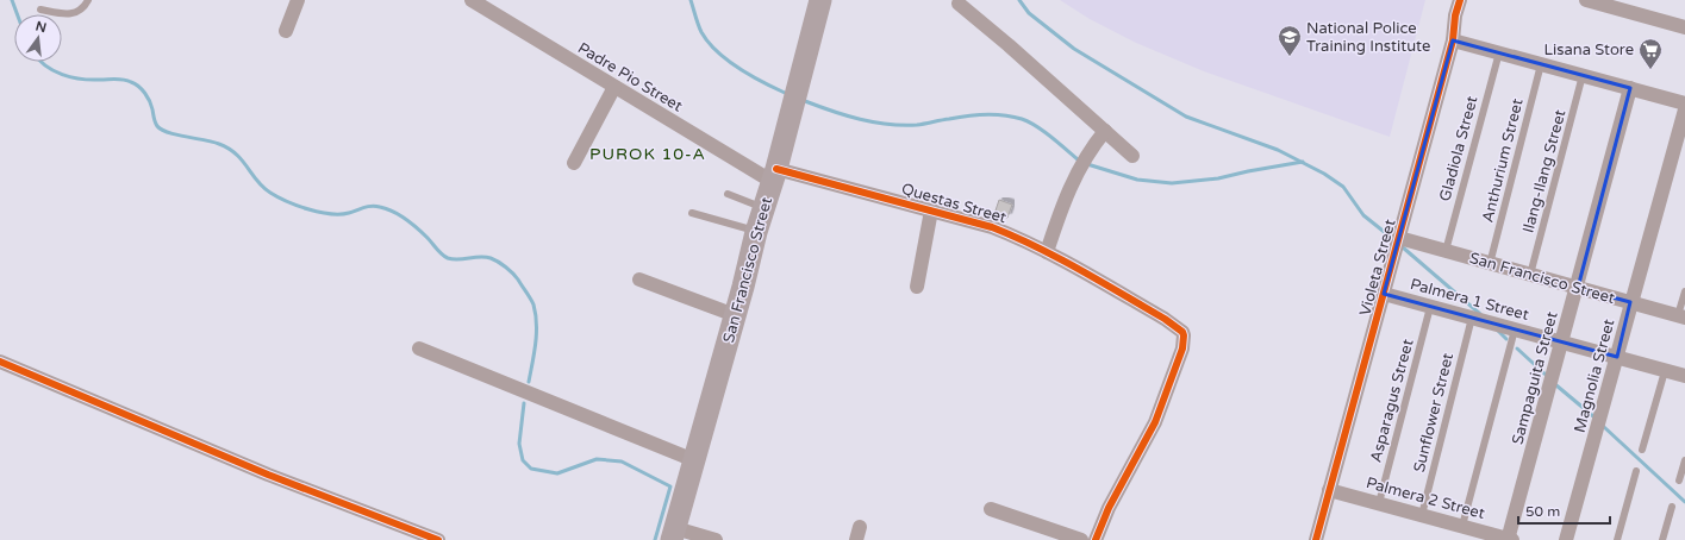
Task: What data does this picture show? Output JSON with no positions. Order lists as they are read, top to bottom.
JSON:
{
  "streets": {
    "main road": ["San Francisco Street"],
    "street": [
      "Padre Pio Street",
      "Questas Street",
      "Violeta Street",
      "Palmera 1 Street",
      "Magnolia Street",
      "Sampaguita Street",
      "Palmera 2 Street"
    ],
    "lane": [
      "Gladiola Street",
      "Anthurium Street",
      "Ilang-Ilang Street",
      "Asparagus Street",
      "Sunflower Street"
    ]
  },
  "crossings": [
    ["Padre Pio Street", "Questas Street"],
    ["Padre Pio Street", "San Francisco Street"],
    ["Gladiola Street", "San Francisco Street"],
    ["Anthurium Street", "San Francisco Street"],
    ["Ilang-Ilang Street", "San Francisco Street"],
    ["Questas Street", "San Francisco Street"],
    ["Violeta Street", "San Francisco Street"],
    ["Violeta Street", "Palmera 1 Street"],
    ["Violeta Street", "Palmera 2 Street"],
    ["San Francisco Street", "Magnolia Street"],
    ["San Francisco Street", "Sampaguita Street"],
    ["Palmera 1 Street", "Magnolia Street"],
    ["Palmera 1 Street", "Sampaguita Street"],
    ["Palmera 1 Street", "Asparagus Street"],
    ["Palmera 1 Street", "Sunflower Street"],
    ["Sampaguita Street", "Palmera 2 Street"],
    ["Asparagus Street", "Palmera 2 Street"],
    ["Sunflower Street", "Palmera 2 Street"]
  ],
  "districts": ["PUROK 10-A"],
  "places": {
    "school or university": ["National Police Training Institute"],
    "supermarket": ["Lisana Store"]
  },
  "scale_bar": "50 m",
  "north": "top"
}
